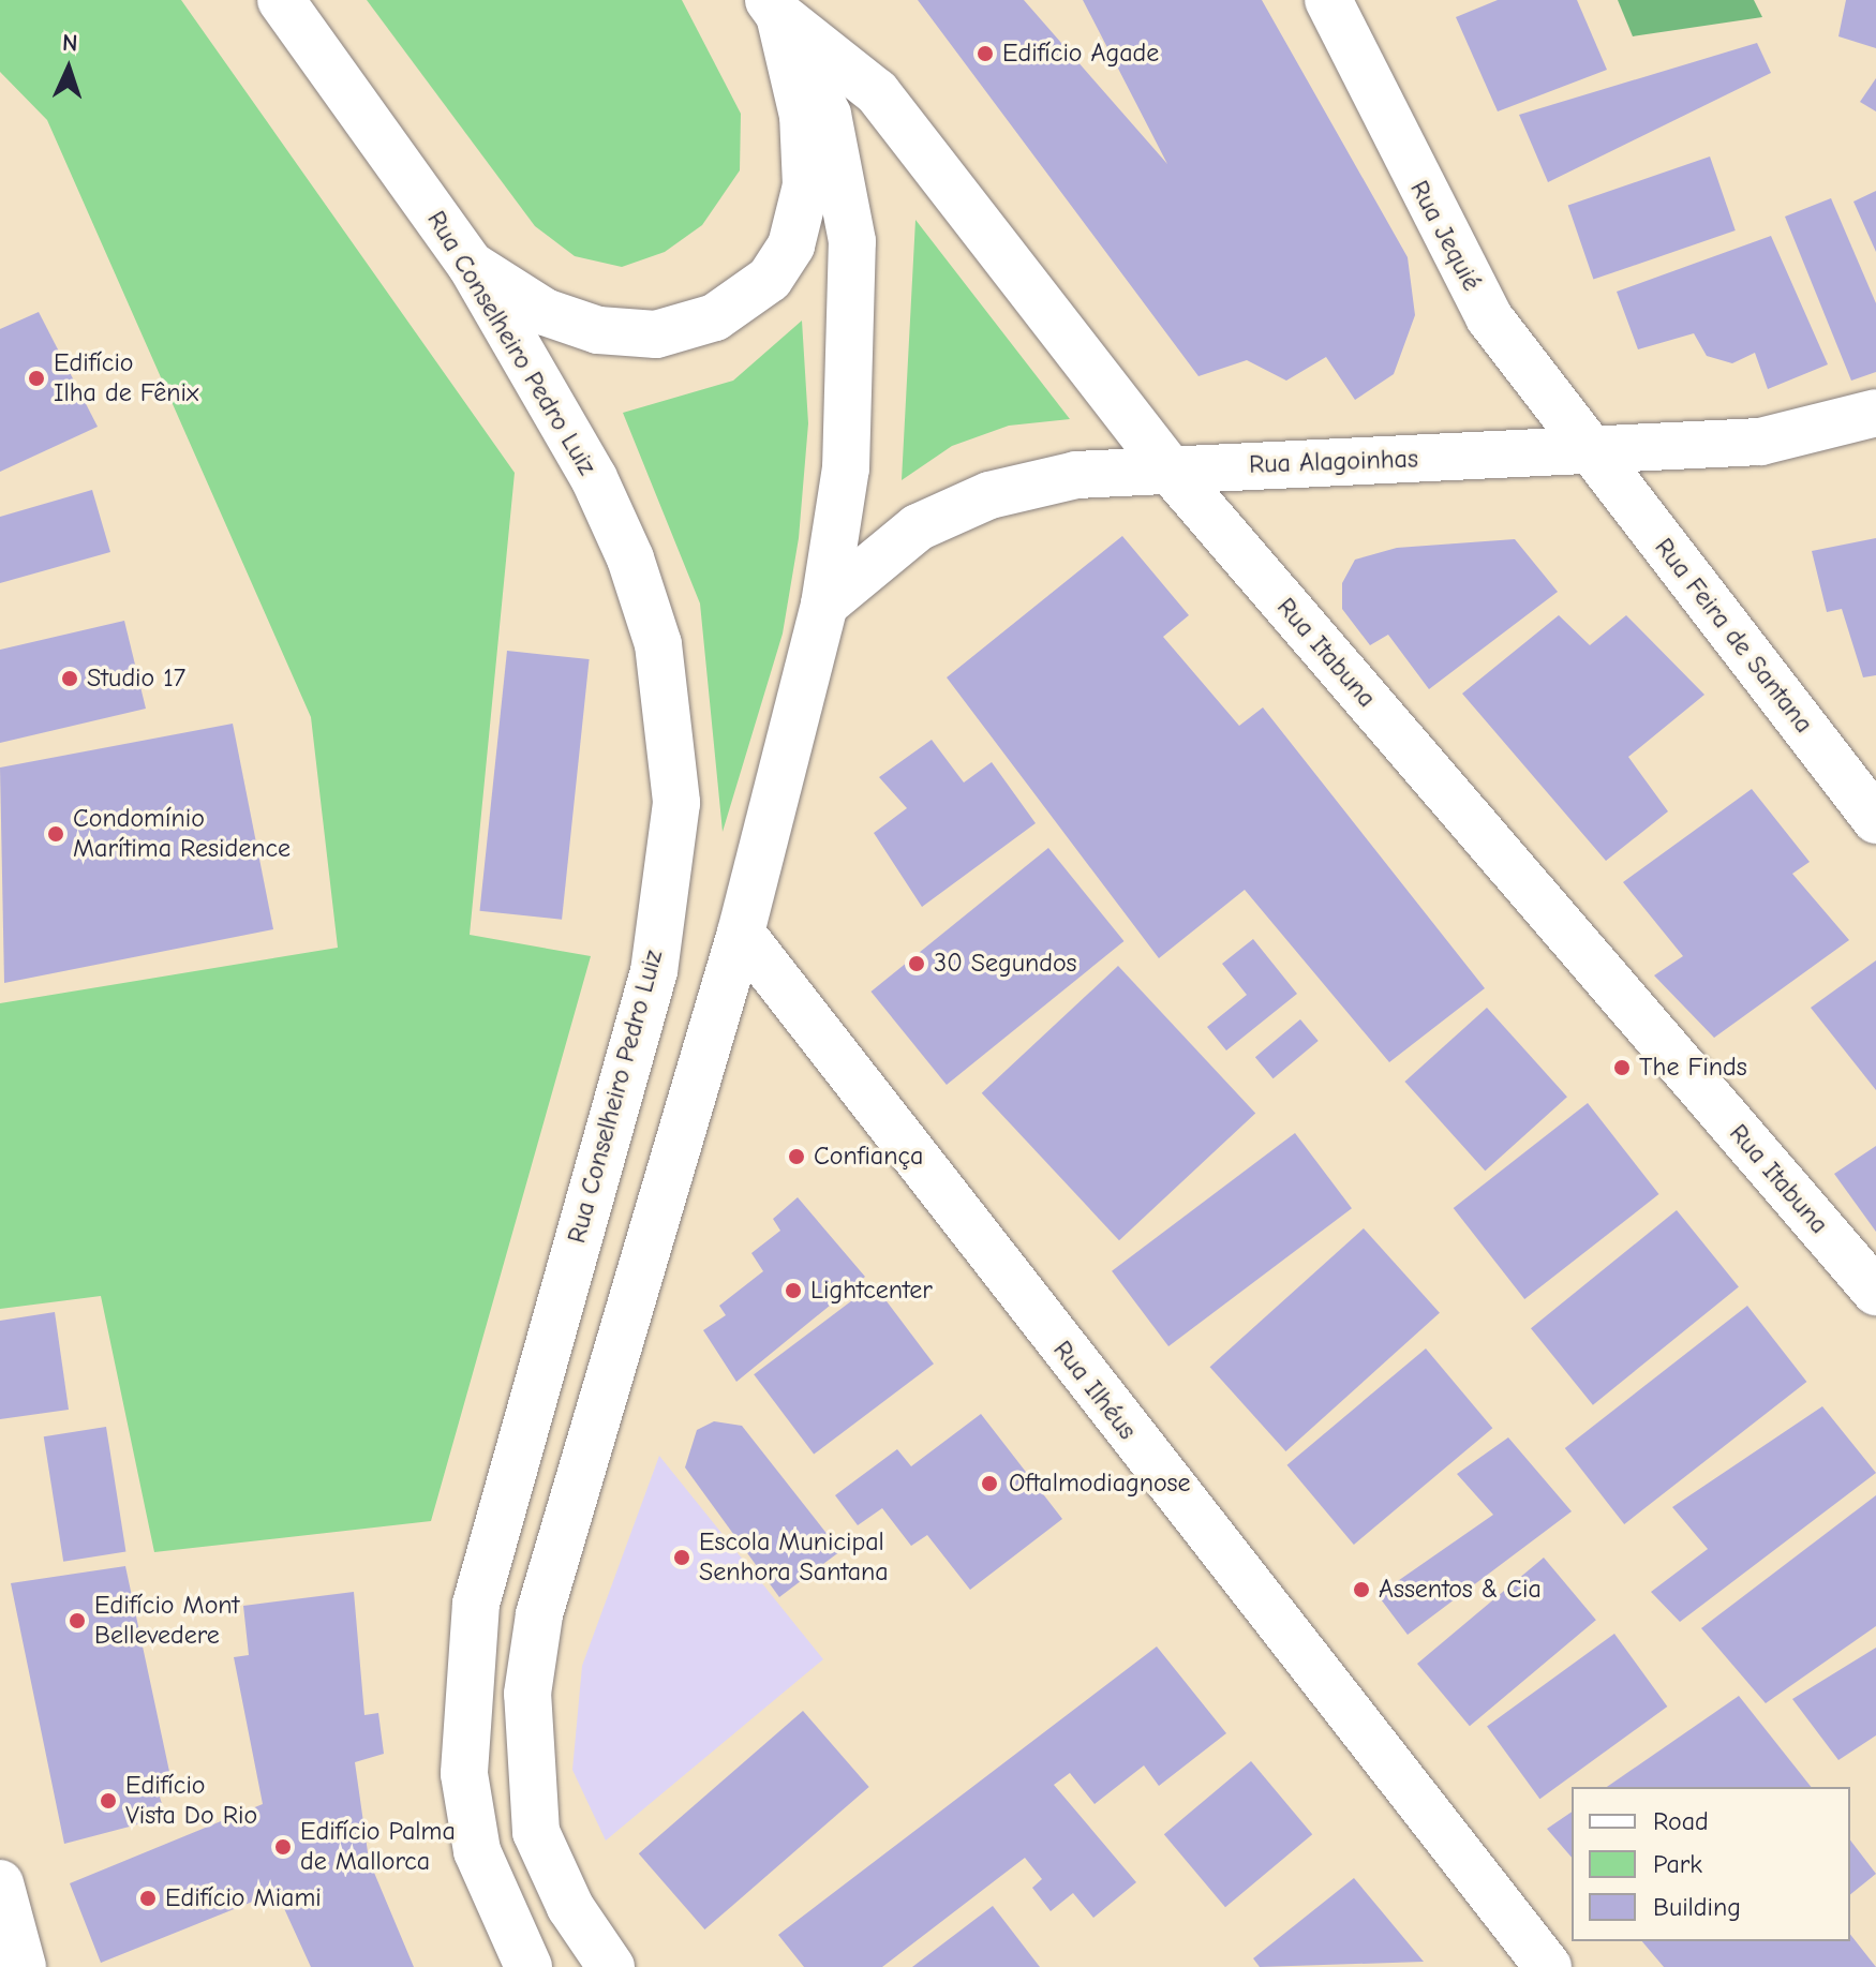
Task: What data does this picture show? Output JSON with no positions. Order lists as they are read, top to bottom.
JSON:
{
  "streets": {
    "street": [
      "Rua Jequié",
      "Rua Conselheiro Pedro Luiz",
      "Rua Alagoinhas",
      "Rua Feira de Santana",
      "Rua Itabuna",
      "Rua Ilhéus"
    ]
  },
  "crossings": [
    ["Rua Jequié", "Rua Alagoinhas"],
    ["Rua Jequié", "Rua Feira de Santana"],
    ["Rua Alagoinhas", "Rua Feira de Santana"],
    ["Rua Alagoinhas", "Rua Itabuna"]
  ],
  "places": [
    "Edifício Agade",
    "Edifício Ilha de Fênix",
    "Studio 17",
    "Condomínio Marítima Residence",
    "30 Segundos",
    "The Finds",
    "Confiança",
    "Lightcenter",
    "Oftalmodiagnose",
    "Escola Municipal Senhora Santana",
    "Assentos & Cia",
    "Edifício Mont Bellevedere",
    "Edifício Vista Do Rio",
    "Edifício Palma de Mallorca",
    "Edifício Miami"
  ],
  "legend": ["Road", "Park", "Building"],
  "north": "top"
}
